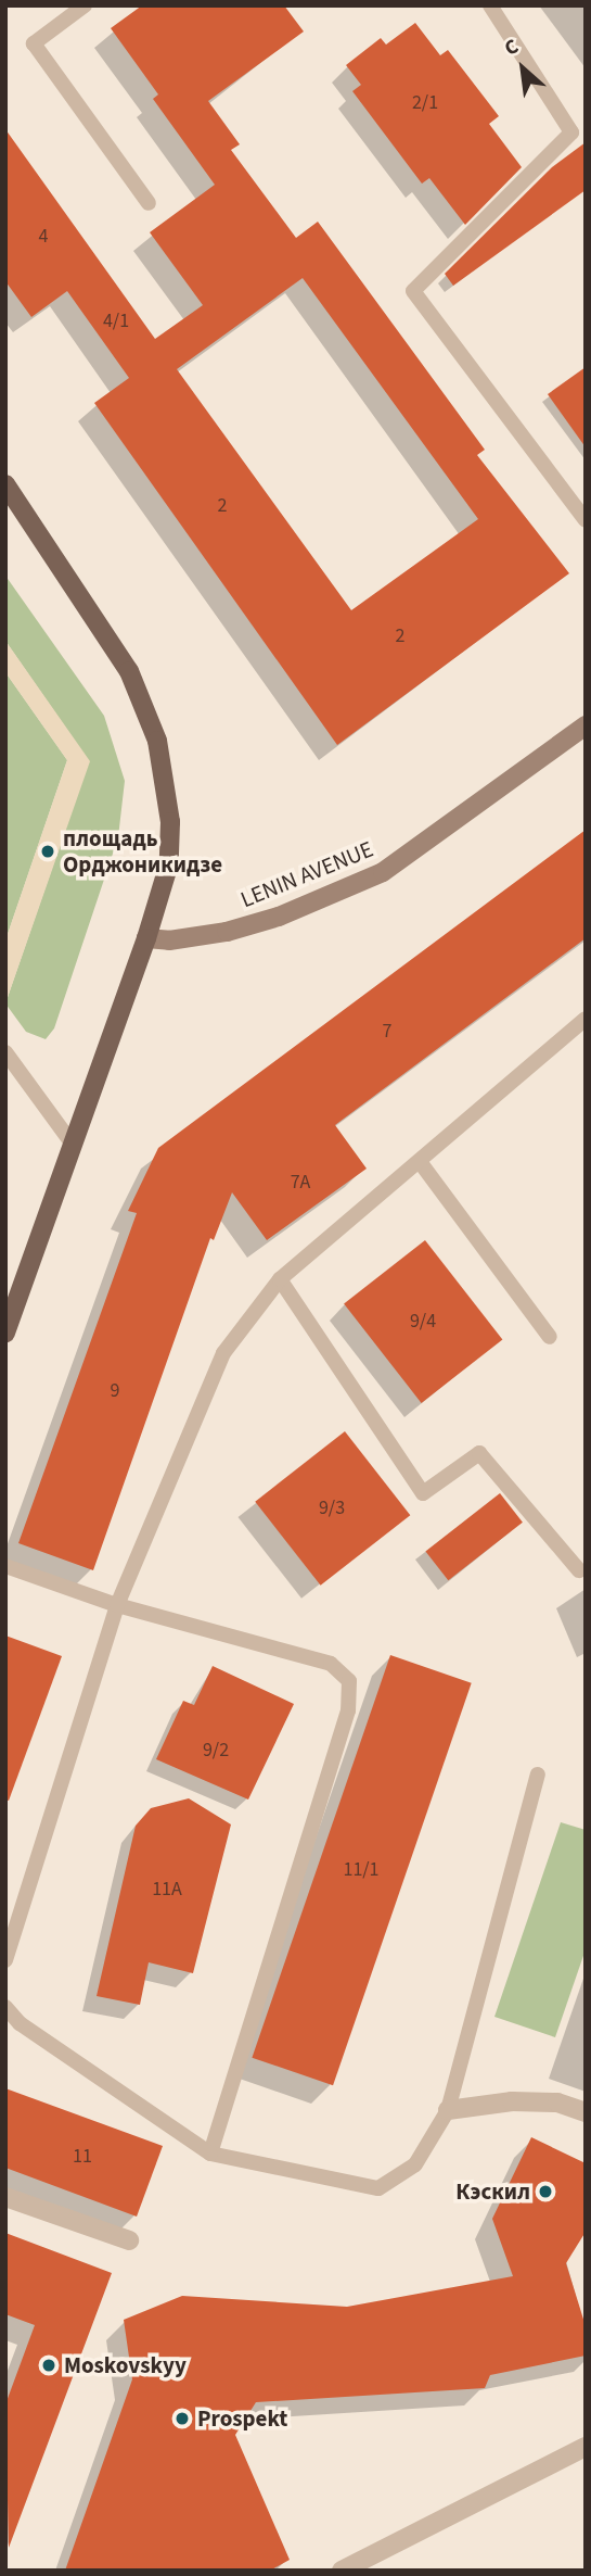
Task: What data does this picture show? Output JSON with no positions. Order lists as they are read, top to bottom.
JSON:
{
  "streets": {
    "main road": ["LENIN AVENUE"]
  },
  "places": [
    "площадь Орджоникидзе",
    "Кэскил",
    "Moskovskyy",
    "Prospekt"
  ],
  "house_numbers": [
    "2/1",
    "4",
    "4/1",
    "2",
    "2",
    "7",
    "7А",
    "9/4",
    "9",
    "9/3",
    "9/2",
    "11/1",
    "11А",
    "11"
  ],
  "north": "top left"
}
